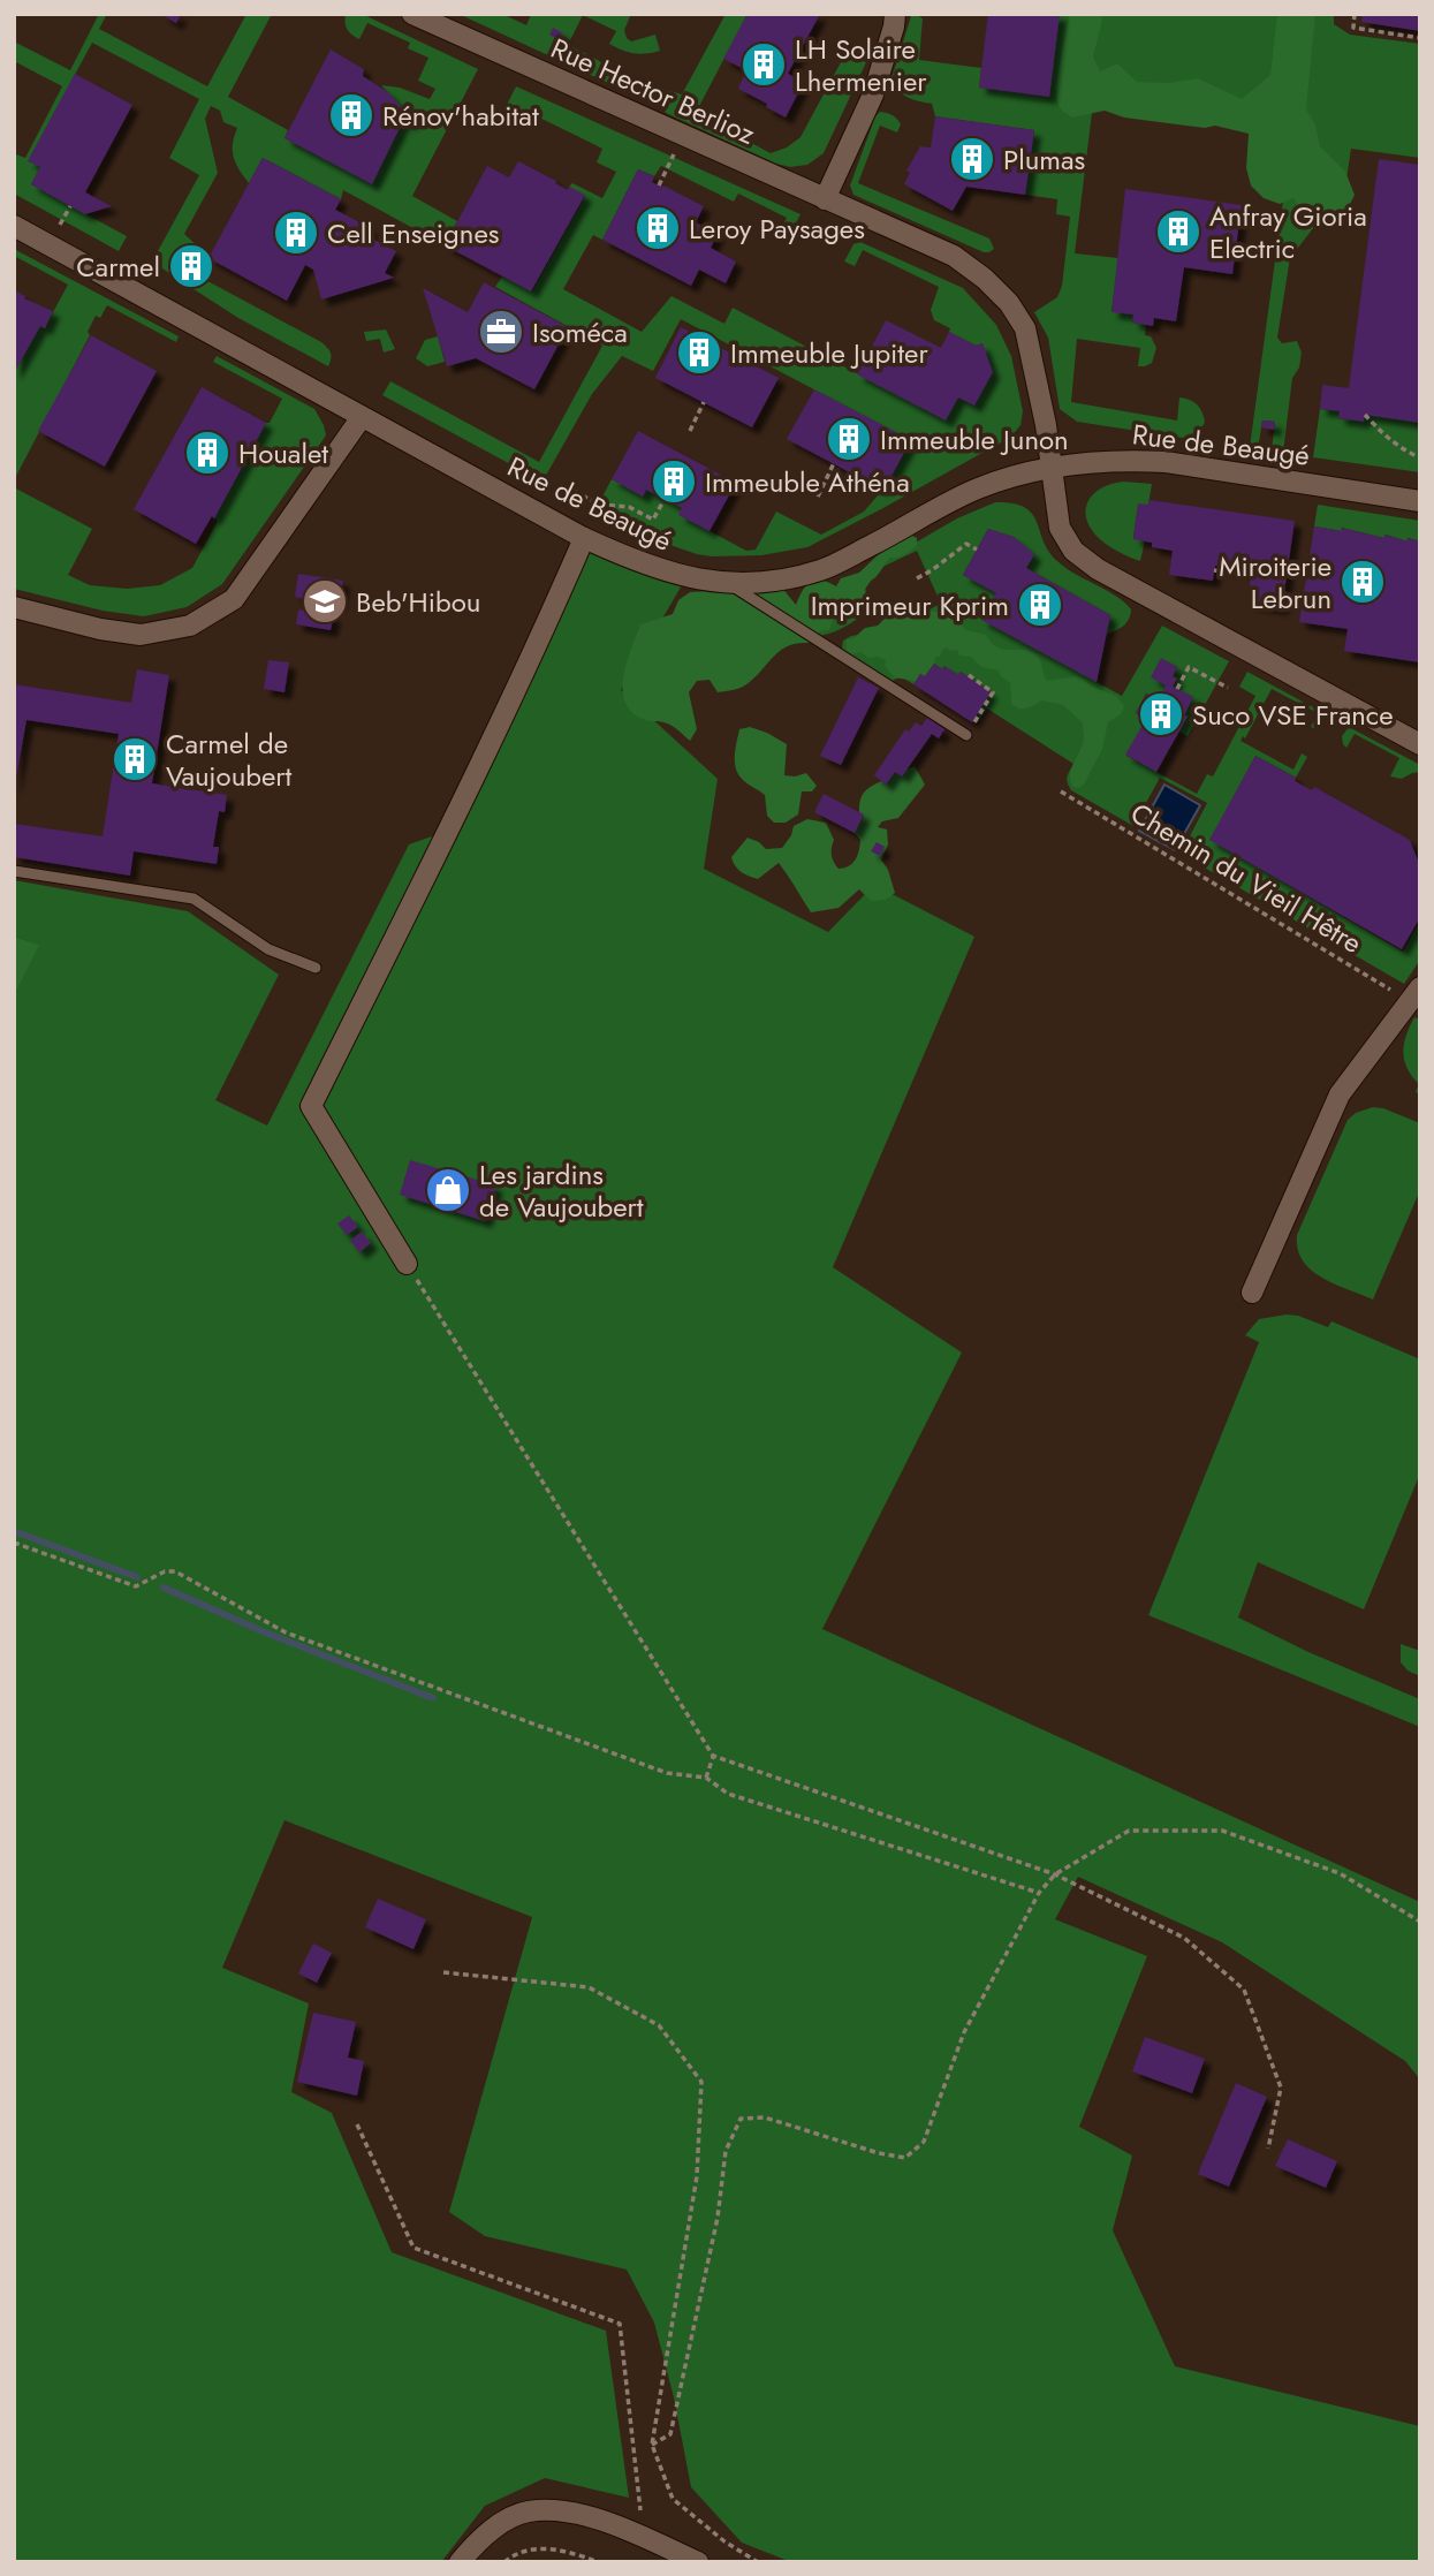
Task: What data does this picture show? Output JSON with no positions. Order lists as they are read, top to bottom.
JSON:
{
  "streets": {
    "street": ["Rue Hector Berlioz", "Rue de Beaugé"],
    "path": ["Chemin du Vieil Hêtre"]
  },
  "crossings": [
    ["Rue Hector Berlioz", "Rue de Beaugé"]
  ],
  "places": {
    "building": [
      "LH Solaire Lhermenier",
      "Rénov'habitat",
      "Plumas",
      "Leroy Paysages",
      "Anfray Gioria Electric",
      "Cell Enseignes",
      "Carmel",
      "Immeuble Jupiter",
      "Immeuble Junon",
      "Houalet",
      "Immeuble Athéna",
      "Miroiterie Lebrun",
      "Imprimeur Kprim",
      "Suco VSE France",
      "Carmel de Vaujoubert"
    ],
    "office": ["Isoméca"],
    "school or university": ["Beb'Hibou"],
    "shop": ["Les jardins de Vaujoubert"]
  }
}
